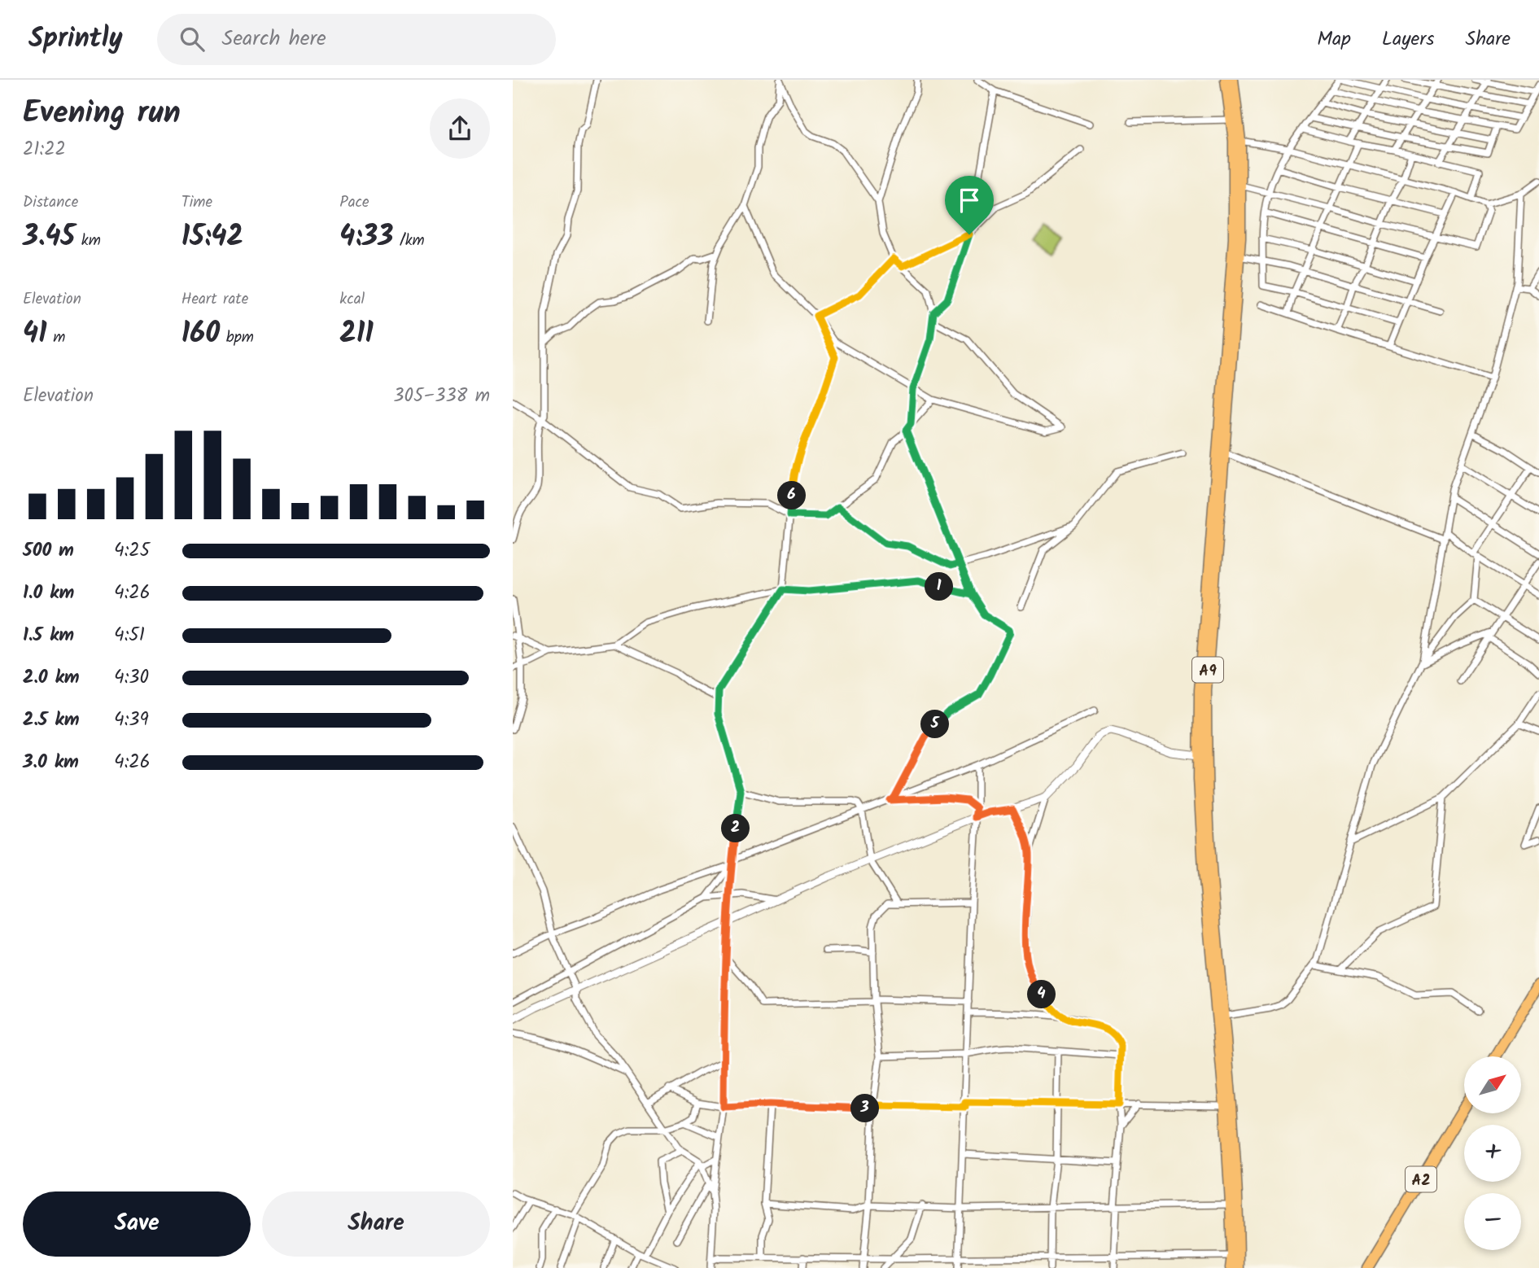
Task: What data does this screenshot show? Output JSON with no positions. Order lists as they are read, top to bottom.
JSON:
{
  "streets": {
    "highway": ["A9", "A2"]
  },
  "north": "top right",
  "page": {
    "header": "Sprintly",
    "search": "Search here",
    "nav": ["Map", "Layers", "Share"],
    "heading": ["Evening run", "21:22"],
    "stats": [
      ["Distance", "3.45 km"],
      ["Time", "15:42"],
      ["Pace", "4:33 /km"],
      ["Elevation", "41 m"],
      ["Heart rate", "160 bpm"],
      ["kcal", "211"]
    ],
    "chart": ["Elevation", "305–338 m"],
    "pins": [
      "6",
      "1",
      "5",
      "2",
      "4",
      "3"
    ],
    "list": [
      {
        "name": "500 m",
        "note": "4:25"
      },
      {
        "name": "1.0 km",
        "note": "4:26"
      },
      {
        "name": "1.5 km",
        "note": "4:51"
      },
      {
        "name": "2.0 km",
        "note": "4:30"
      },
      {
        "name": "2.5 km",
        "note": "4:39"
      },
      {
        "name": "3.0 km",
        "note": "4:26"
      }
    ],
    "map_buttons": ["+", "−"],
    "buttons": ["Save", "Share"]
  }
}
